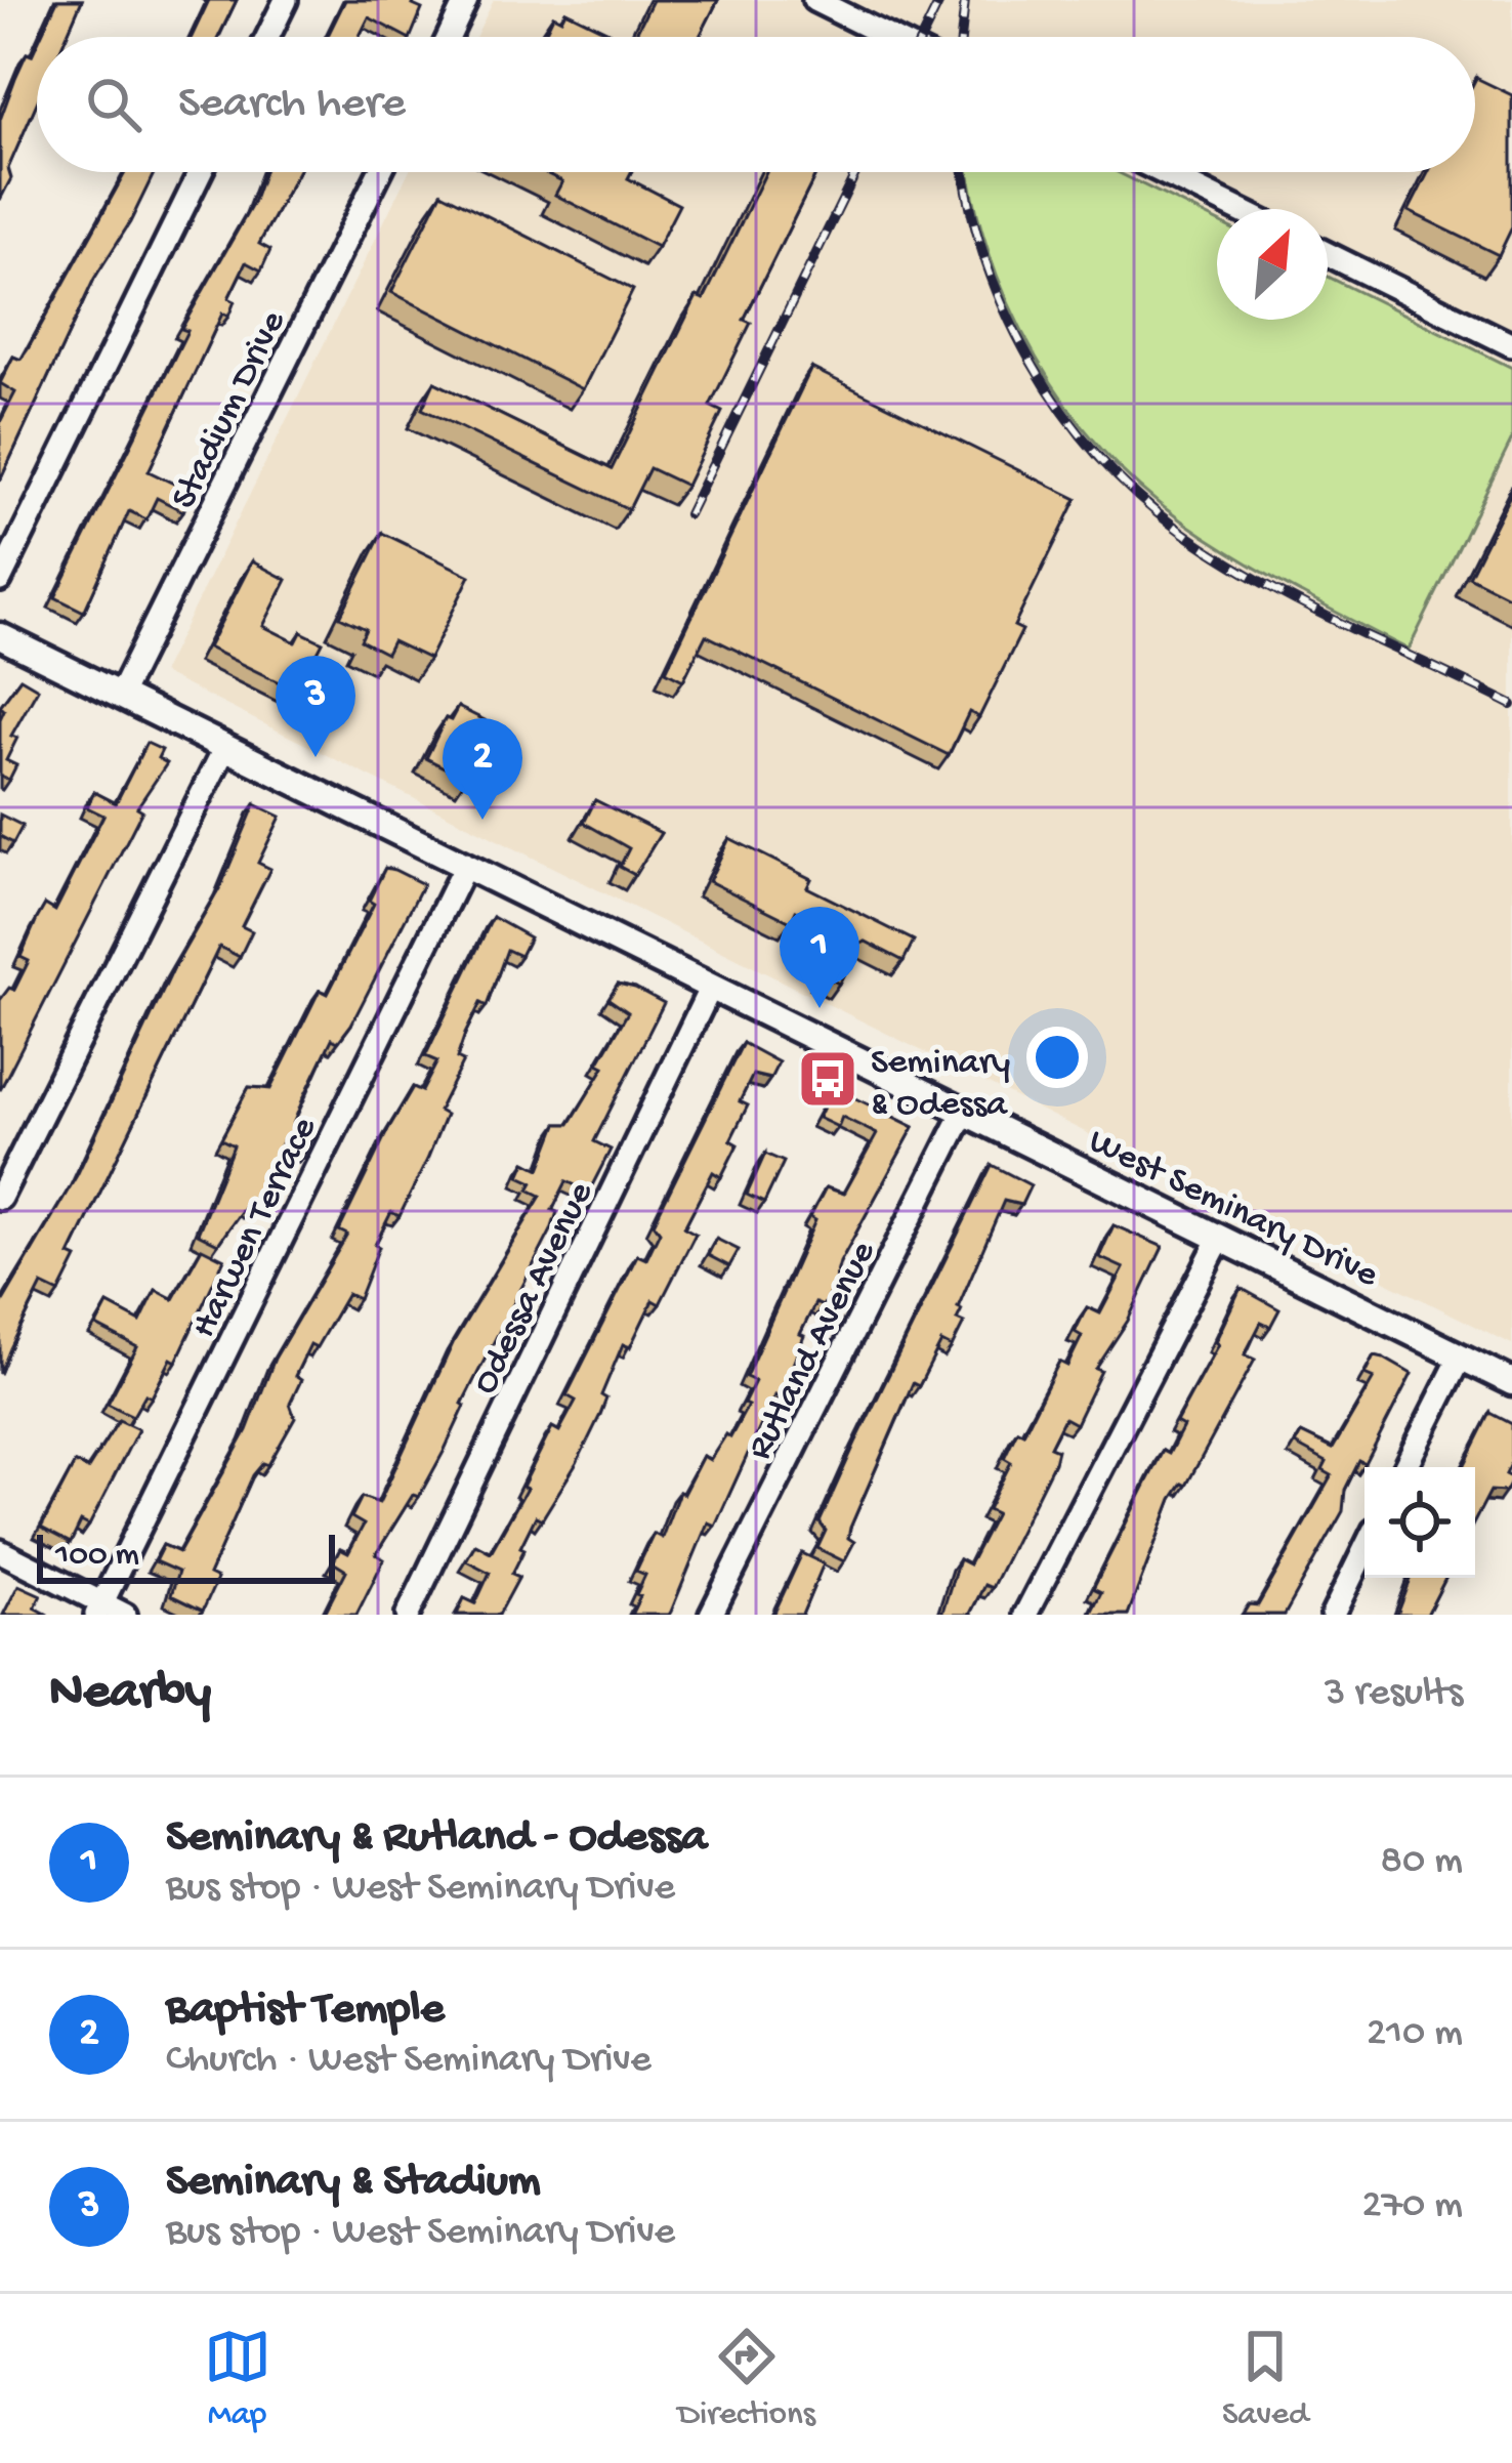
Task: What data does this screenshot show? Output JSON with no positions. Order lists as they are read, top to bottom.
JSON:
{
  "streets": {
    "main road": ["West Seminary Drive"],
    "street": [
      "Stadium Drive",
      "Harwen Terrace",
      "Odessa Avenue",
      "Rutland Avenue"
    ]
  },
  "crossings": [
    ["Stadium Drive", "West Seminary Drive"],
    ["West Seminary Drive", "Harwen Terrace"],
    ["West Seminary Drive", "Odessa Avenue"],
    ["West Seminary Drive", "Rutland Avenue"]
  ],
  "places": {
    "bus stop": ["Seminary & Odessa"]
  },
  "scale_bar": "100 m",
  "north": "top right",
  "page": {
    "search": "Search here",
    "pins": ["3", "2", "1"],
    "scale": "100 m",
    "heading": ["Nearby", "3 results"],
    "list": [
      {
        "mark": "1",
        "name": "Seminary & Rutland - Odessa",
        "note": "Bus stop · West Seminary Drive",
        "value": "80 m"
      },
      {
        "mark": "2",
        "name": "Baptist Temple",
        "note": "Church · West Seminary Drive",
        "value": "210 m"
      },
      {
        "mark": "3",
        "name": "Seminary & Stadium",
        "note": "Bus stop · West Seminary Drive",
        "value": "270 m"
      }
    ],
    "nav": ["Map", "Directions", "Saved"]
  }
}
